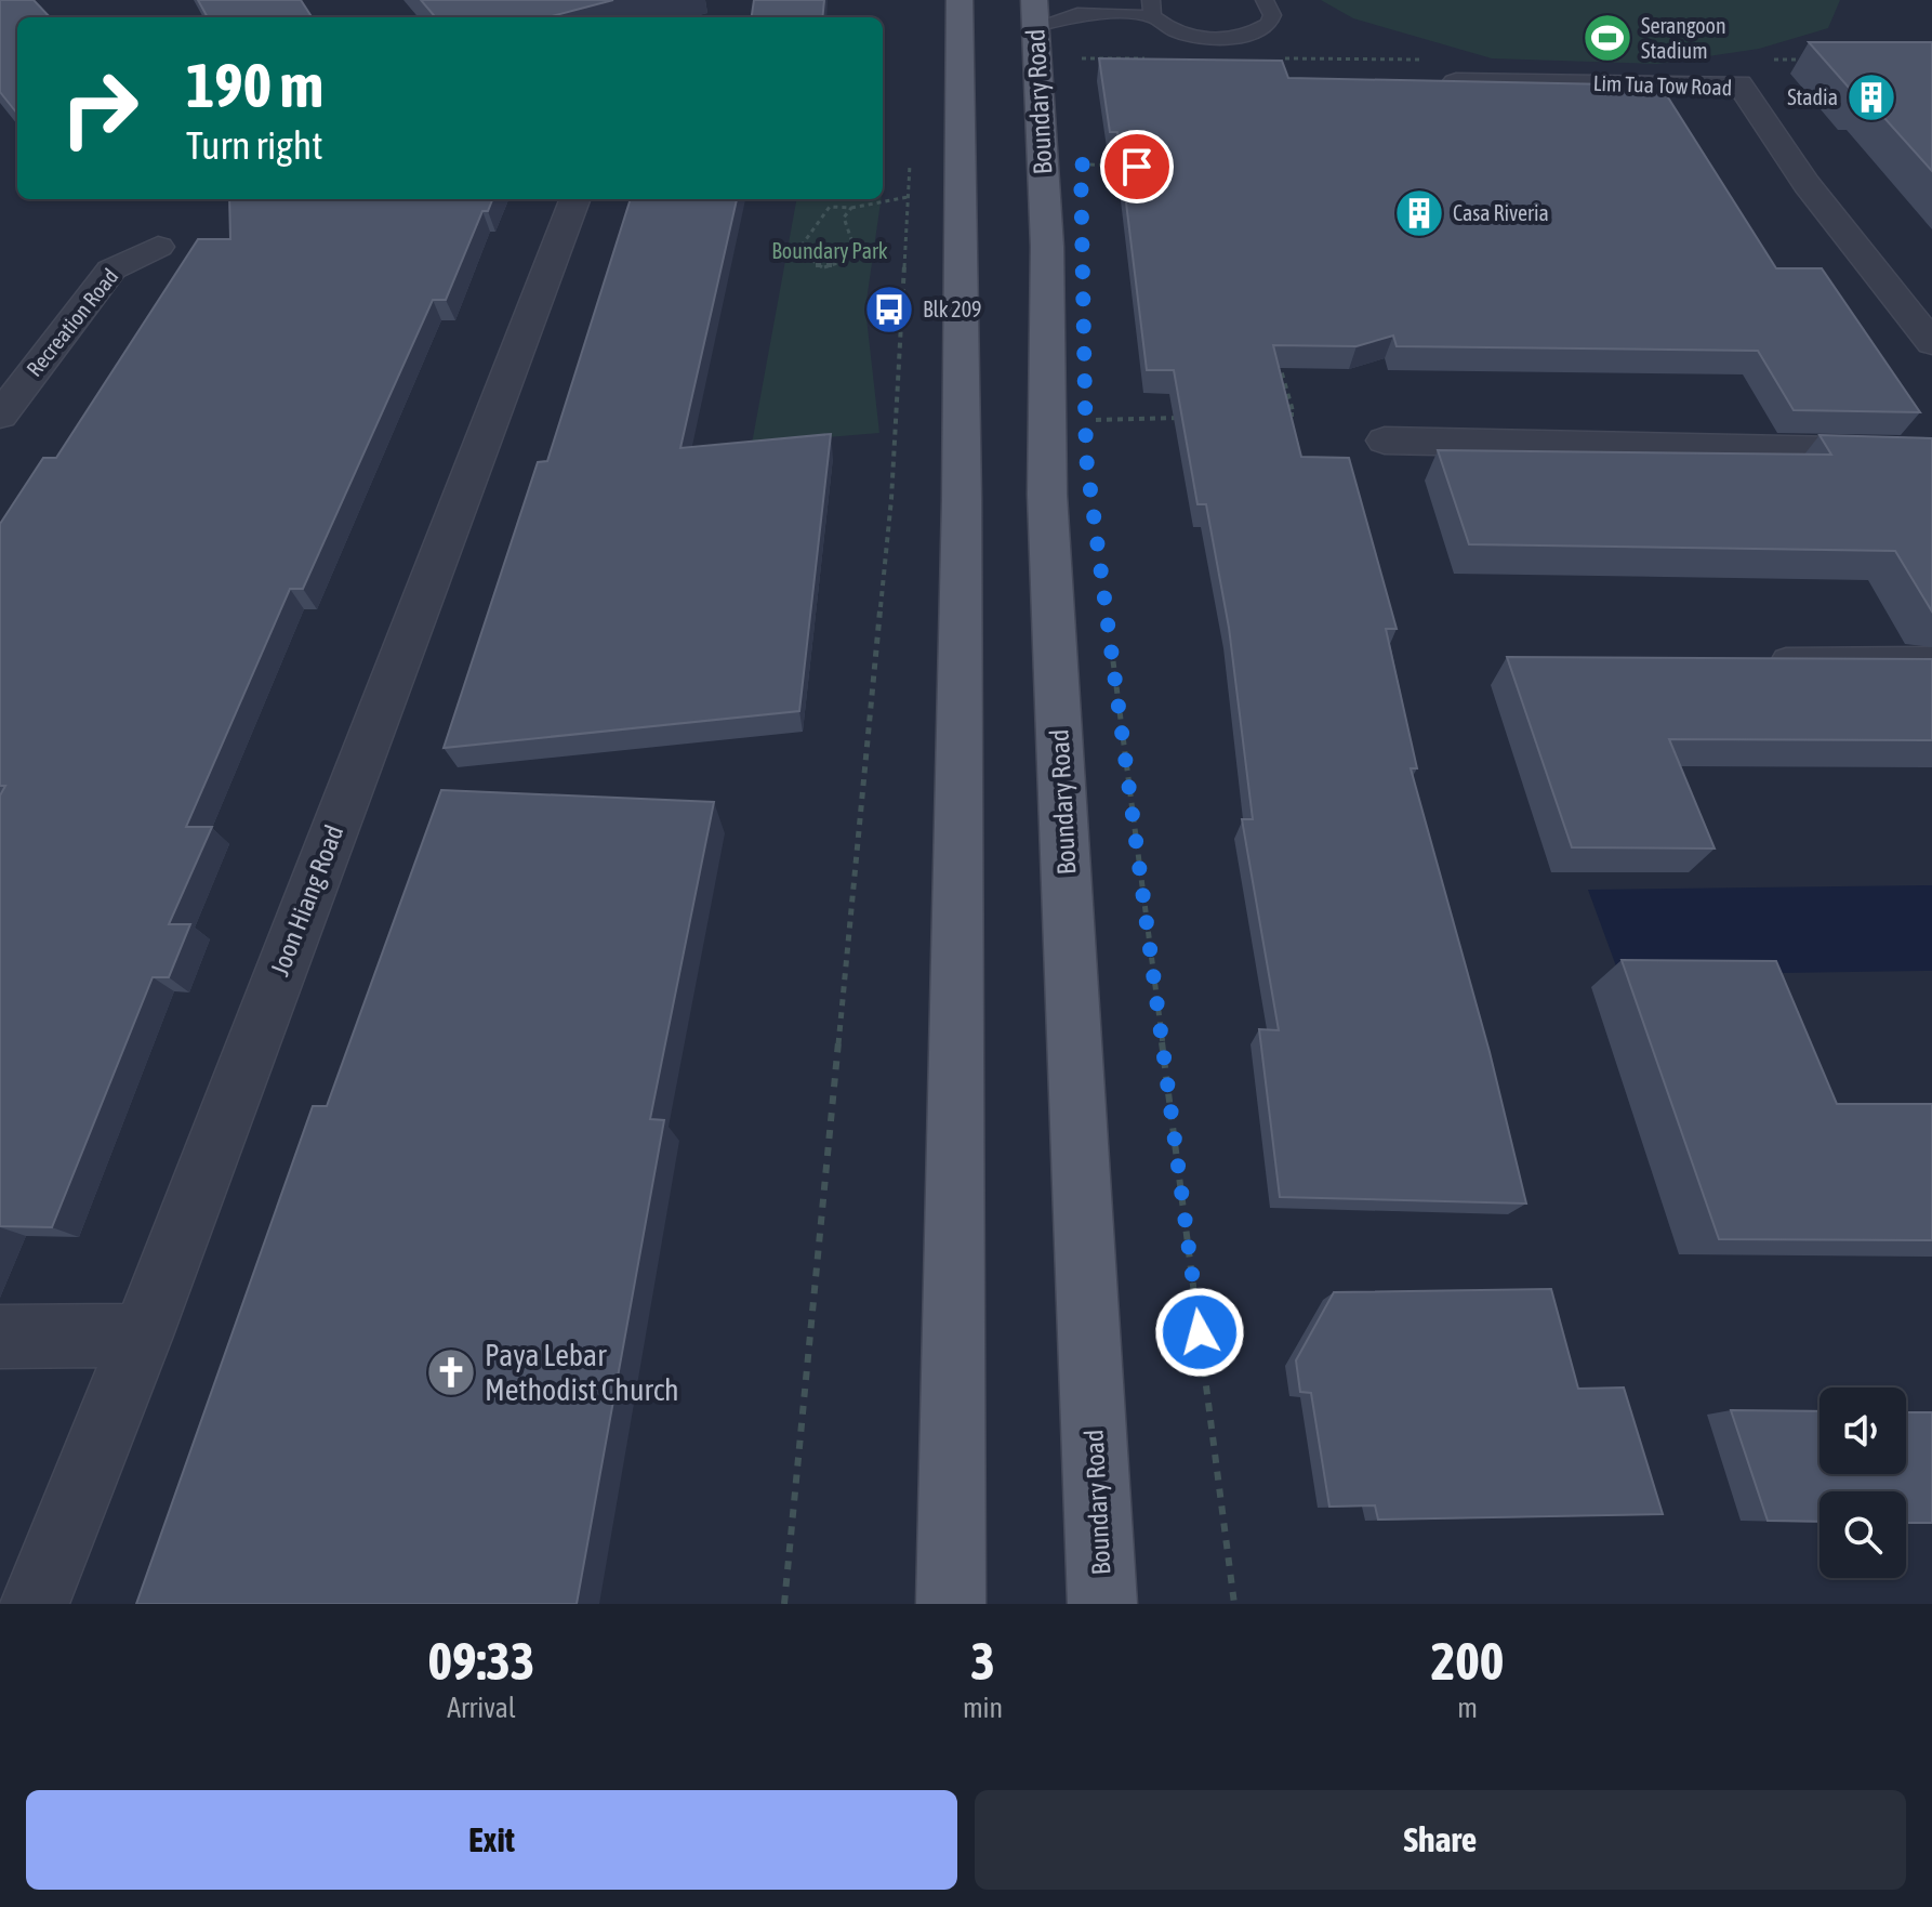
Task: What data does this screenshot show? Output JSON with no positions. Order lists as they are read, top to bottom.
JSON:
{
  "streets": {
    "main road": ["Boundary Road"],
    "street": ["Lim Tua Tow Road", "Recreation Road", "Joon Hiang Road"]
  },
  "parks": ["Boundary Park"],
  "places": {
    "sports": ["Serangoon Stadium"],
    "building": ["Stadia", "Casa Riveria"],
    "bus stop": ["Blk 209"],
    "church": ["Paya Lebar Methodist Church"]
  },
  "page": {
    "turn": ["190 m", "Turn right"],
    "eta": [
      "09:33",
      "Arrival",
      "3",
      "min",
      "200",
      "m"
    ],
    "buttons": ["Exit", "Share"]
  }
}
